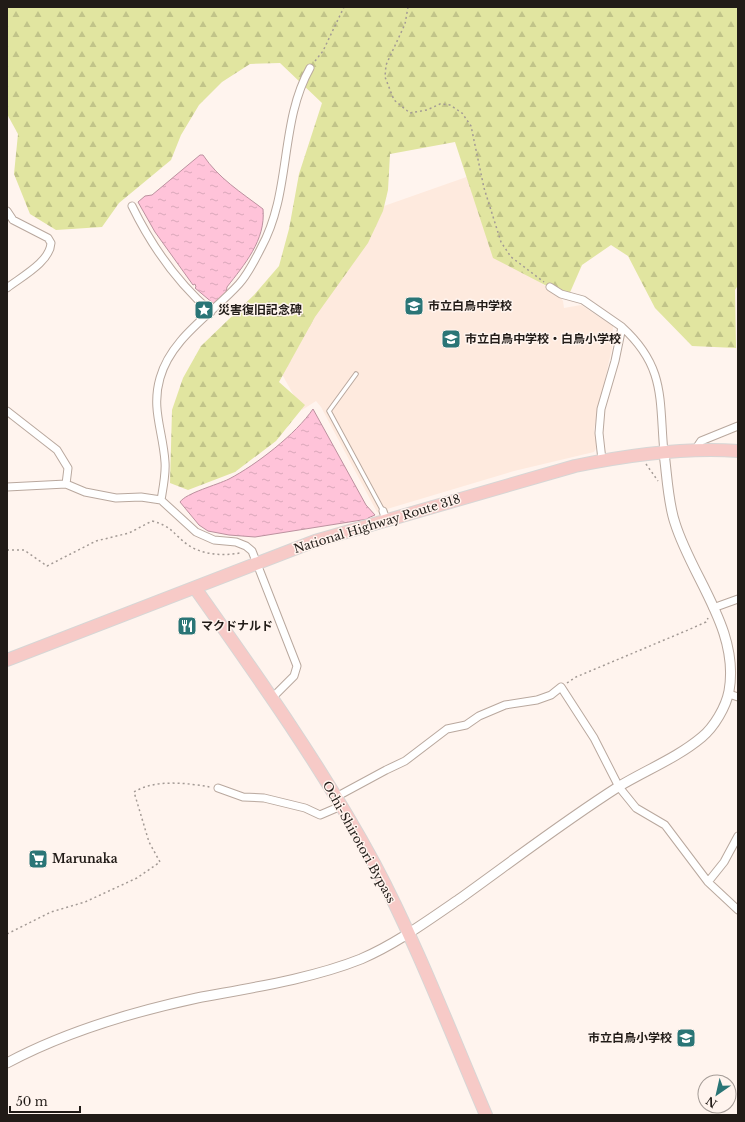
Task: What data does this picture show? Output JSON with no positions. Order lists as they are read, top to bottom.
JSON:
{
  "streets": {
    "highway": ["National Highway Route 318", "Ochi-Shirotori Bypass"]
  },
  "crossings": [
    ["National Highway Route 318", "Ochi-Shirotori Bypass"]
  ],
  "places": {
    "school or university": ["市立白鳥中学校", "市立白鳥中学校・白鳥小学校", "市立白鳥小学校"],
    "place": ["災害復旧記念碑"],
    "restaurant": ["マクドナルド"],
    "supermarket": ["Marunaka"]
  },
  "scale_bar": "50 m",
  "north": "bottom left"
}
